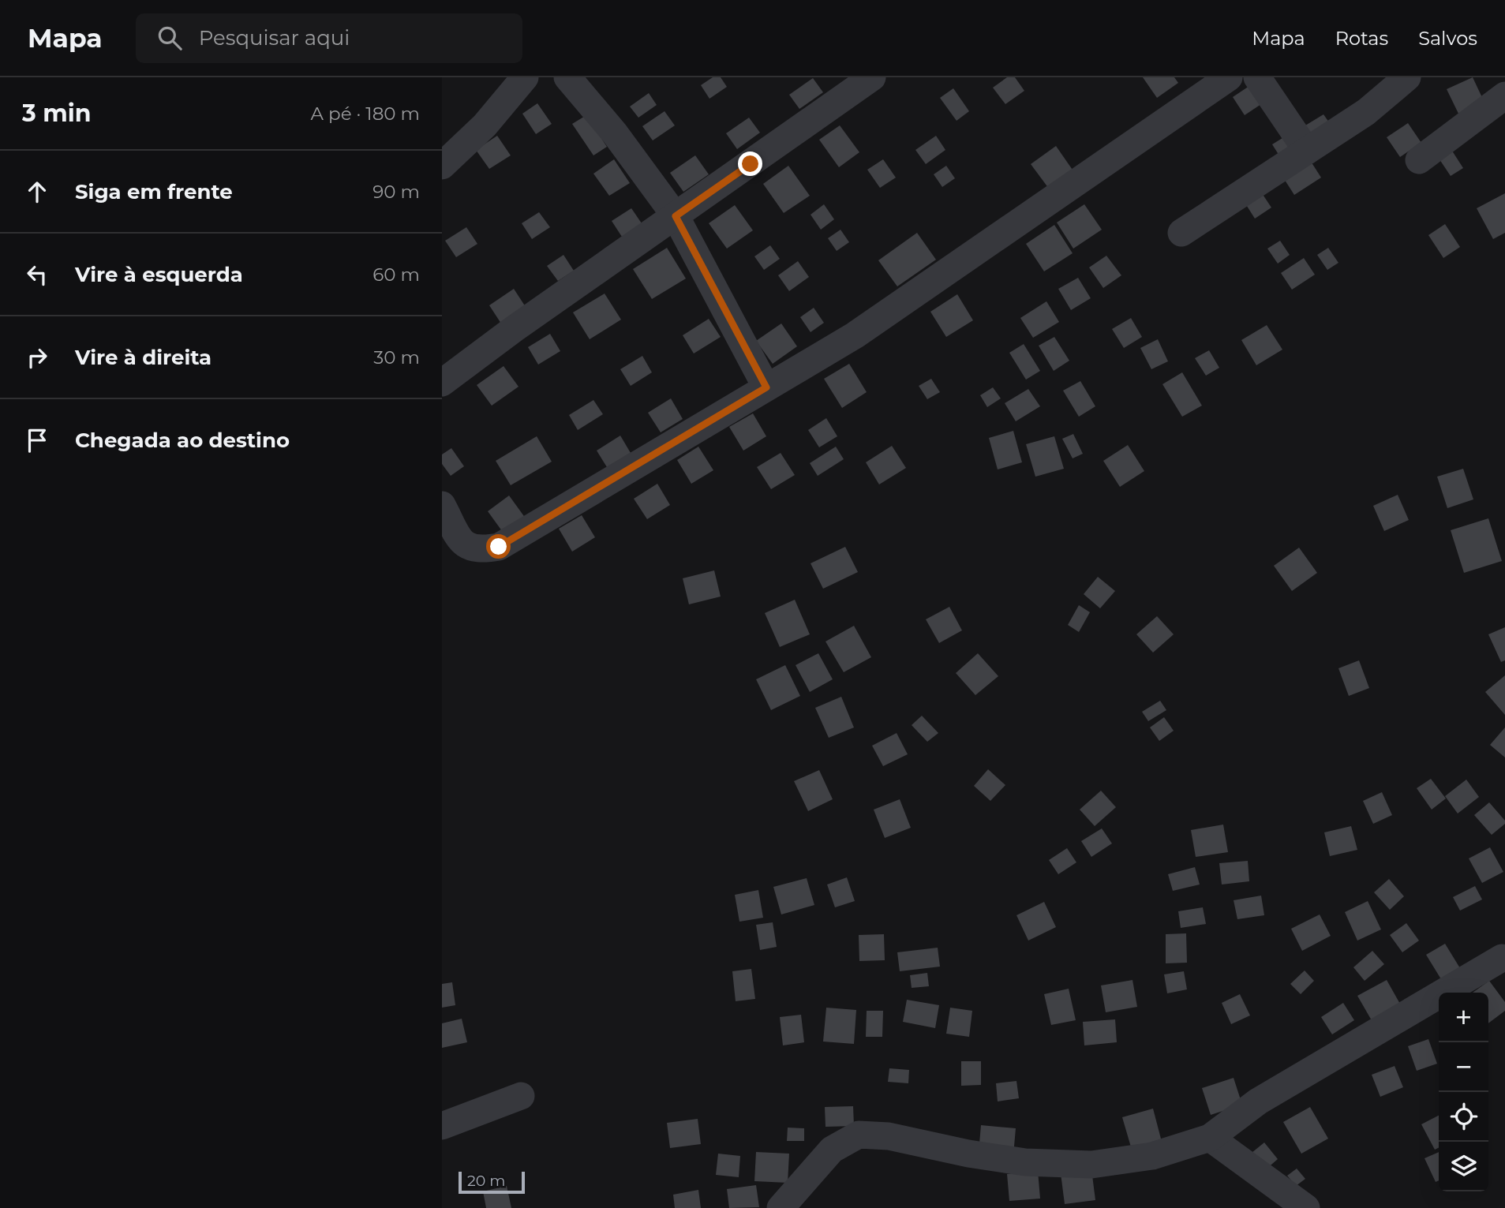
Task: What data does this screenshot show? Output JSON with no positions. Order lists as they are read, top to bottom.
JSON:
{
  "scale_bar": "20 m",
  "page": {
    "header": "Mapa",
    "search": "Pesquisar aqui",
    "nav": ["Mapa", "Rotas", "Salvos"],
    "heading": ["3 min", "A pé · 180 m"],
    "list": [
      ["Siga em frente", "90 m"],
      ["Vire à esquerda", "60 m"],
      ["Vire à direita", "30 m"],
      "Chegada ao destino"
    ],
    "map_buttons": ["+", "−"],
    "scale": "20 m"
  }
}
